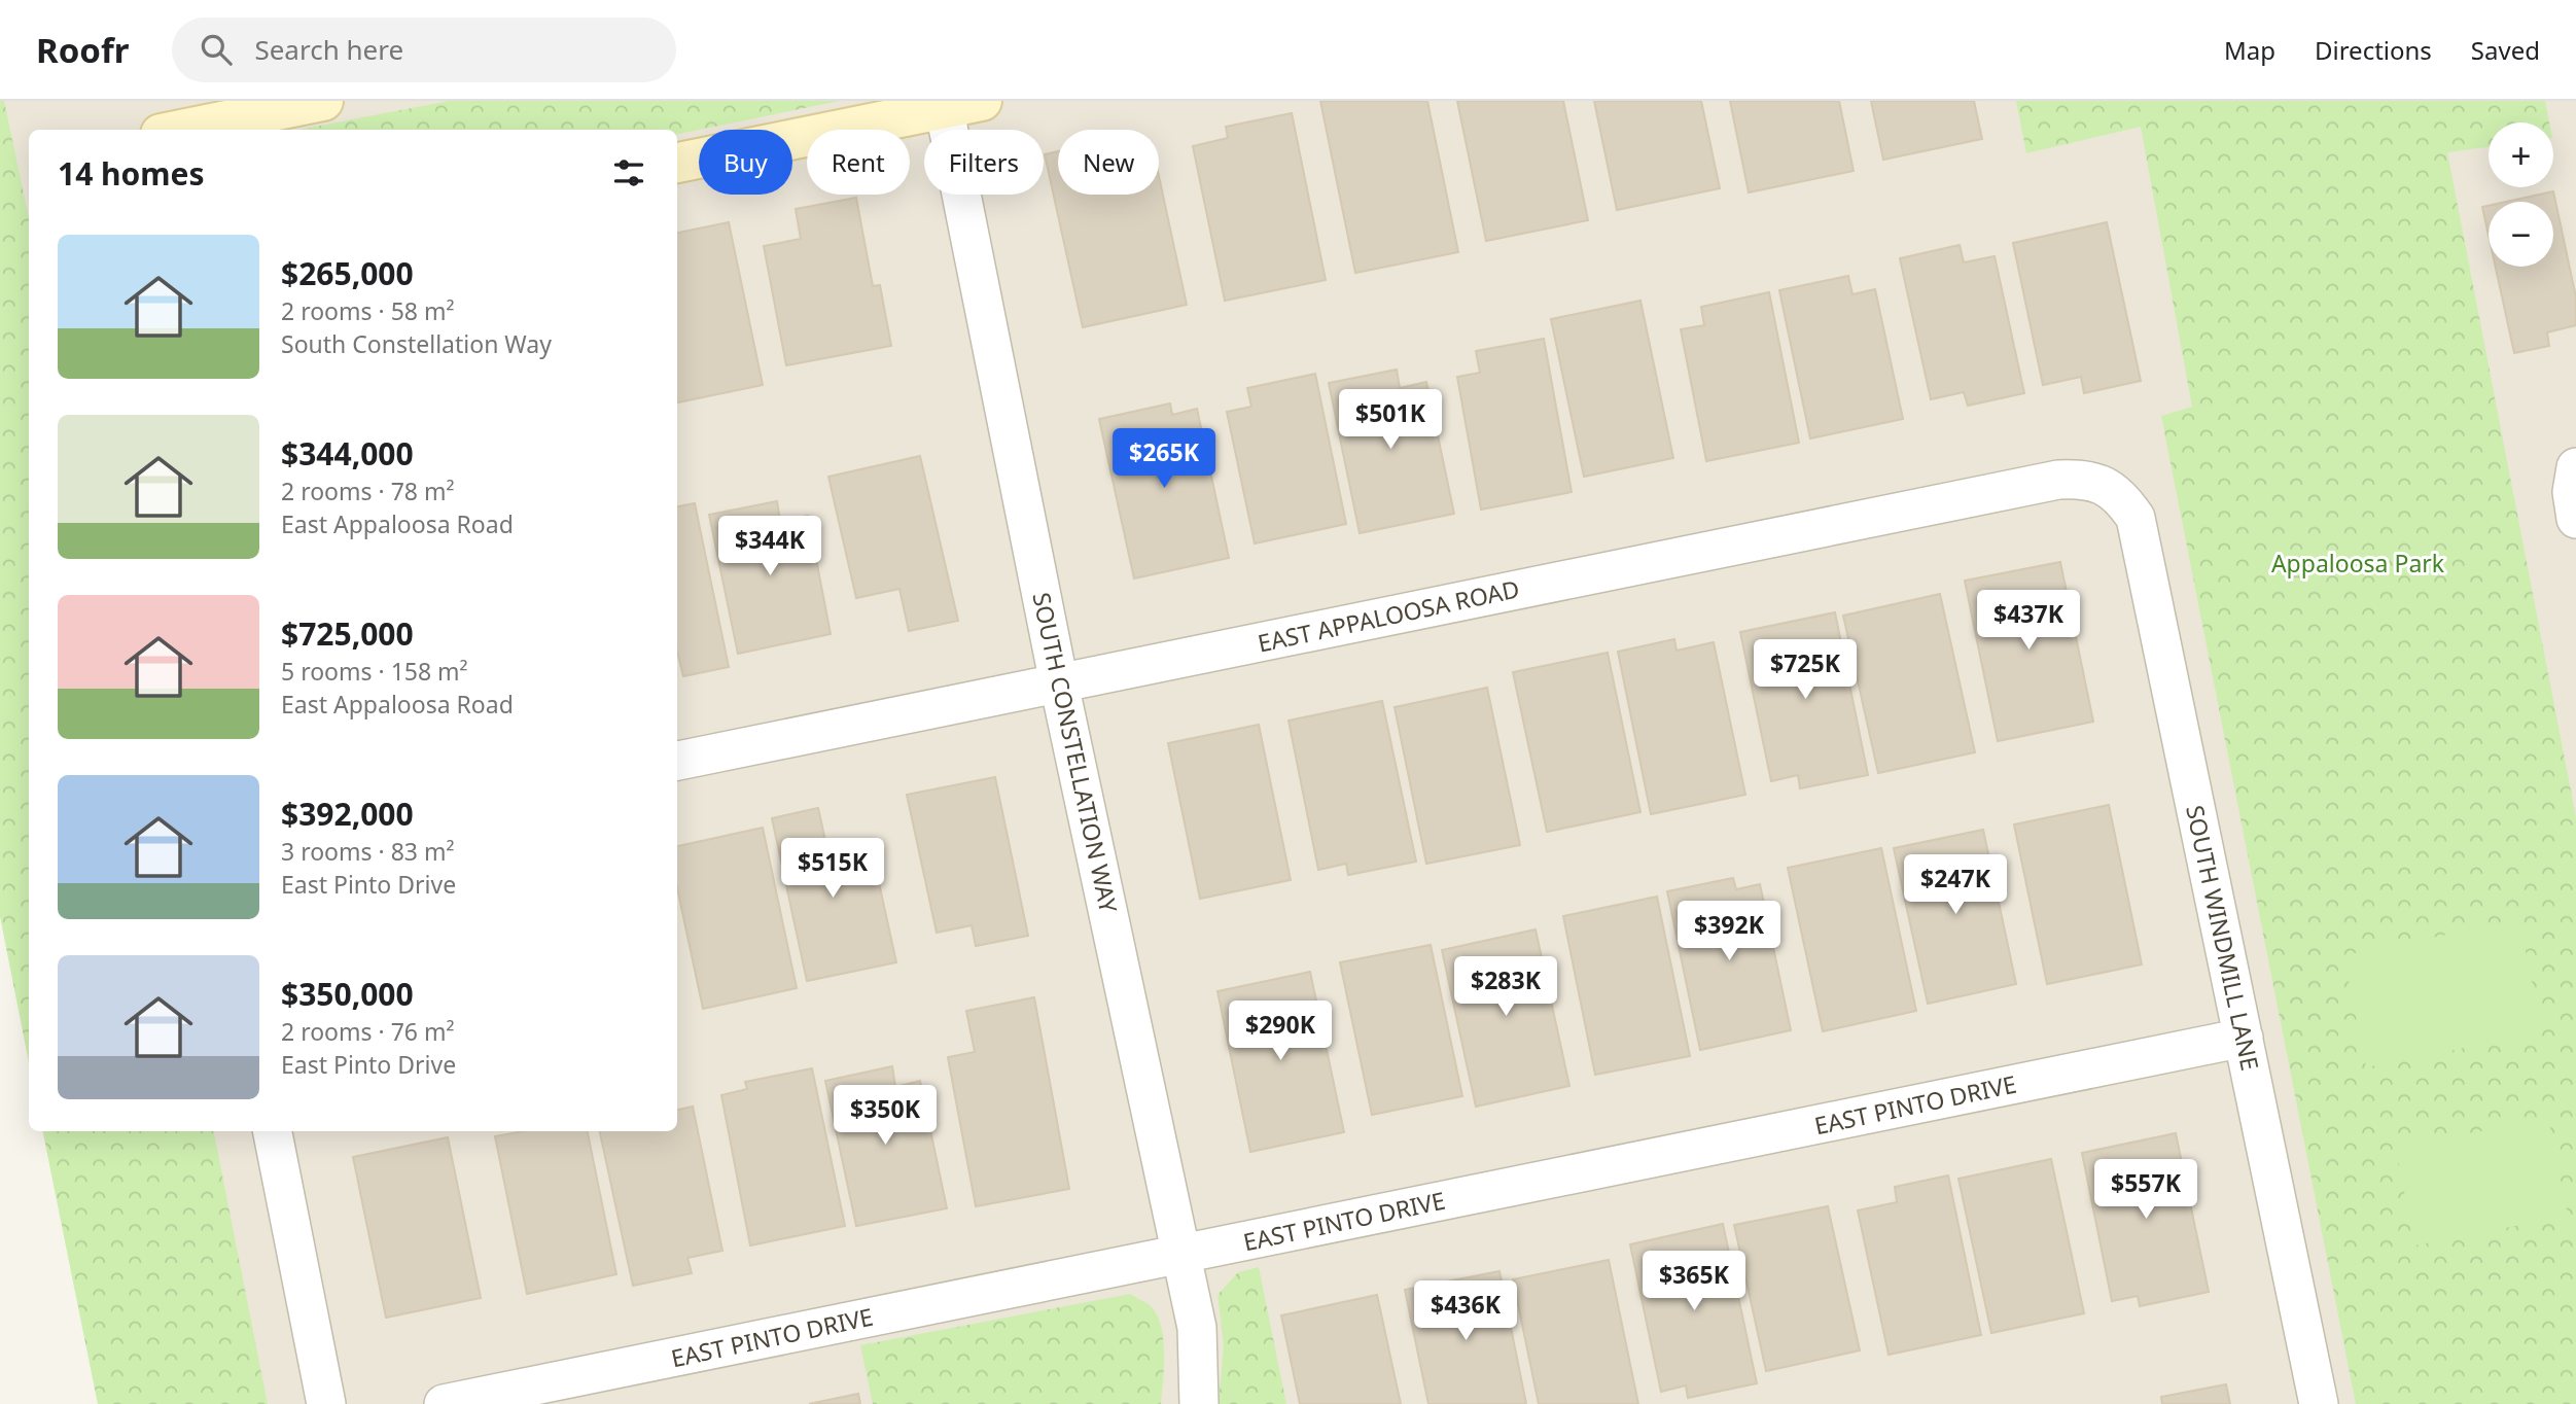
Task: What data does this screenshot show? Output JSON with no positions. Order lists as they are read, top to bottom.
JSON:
{
  "streets": {
    "street": [
      "EAST APPALOOSA ROAD",
      "SOUTH CONSTELLATION WAY",
      "SOUTH WINDMILL LANE",
      "EAST PINTO DRIVE"
    ]
  },
  "crossings": [
    ["EAST APPALOOSA ROAD", "SOUTH CONSTELLATION WAY"],
    ["EAST APPALOOSA ROAD", "SOUTH WINDMILL LANE"],
    ["SOUTH CONSTELLATION WAY", "EAST PINTO DRIVE"],
    ["SOUTH WINDMILL LANE", "EAST PINTO DRIVE"]
  ],
  "parks": ["Appaloosa Park"],
  "page": {
    "header": "Roofr",
    "search": "Search here",
    "nav": ["Map", "Directions", "Saved"],
    "map_buttons": ["+", "−"],
    "chip": [
      "Buy",
      "Rent",
      "Filters",
      "New"
    ],
    "heading": "14 homes",
    "list": [
      {
        "name": "$265,000",
        "note": "2 rooms · 58 m² · South Constellation Way"
      },
      {
        "name": "$344,000",
        "note": "2 rooms · 78 m² · East Appaloosa Road"
      },
      {
        "name": "$725,000",
        "note": "5 rooms · 158 m² · East Appaloosa Road"
      },
      {
        "name": "$392,000",
        "note": "3 rooms · 83 m² · East Pinto Drive"
      },
      {
        "name": "$350,000",
        "note": "2 rooms · 76 m² · East Pinto Drive"
      }
    ],
    "price": [
      "$501K",
      "$265K",
      "$344K",
      "$437K",
      "$725K",
      "$515K",
      "$247K",
      "$392K",
      "$283K",
      "$290K",
      "$350K",
      "$557K",
      "$365K",
      "$436K"
    ]
  }
}
